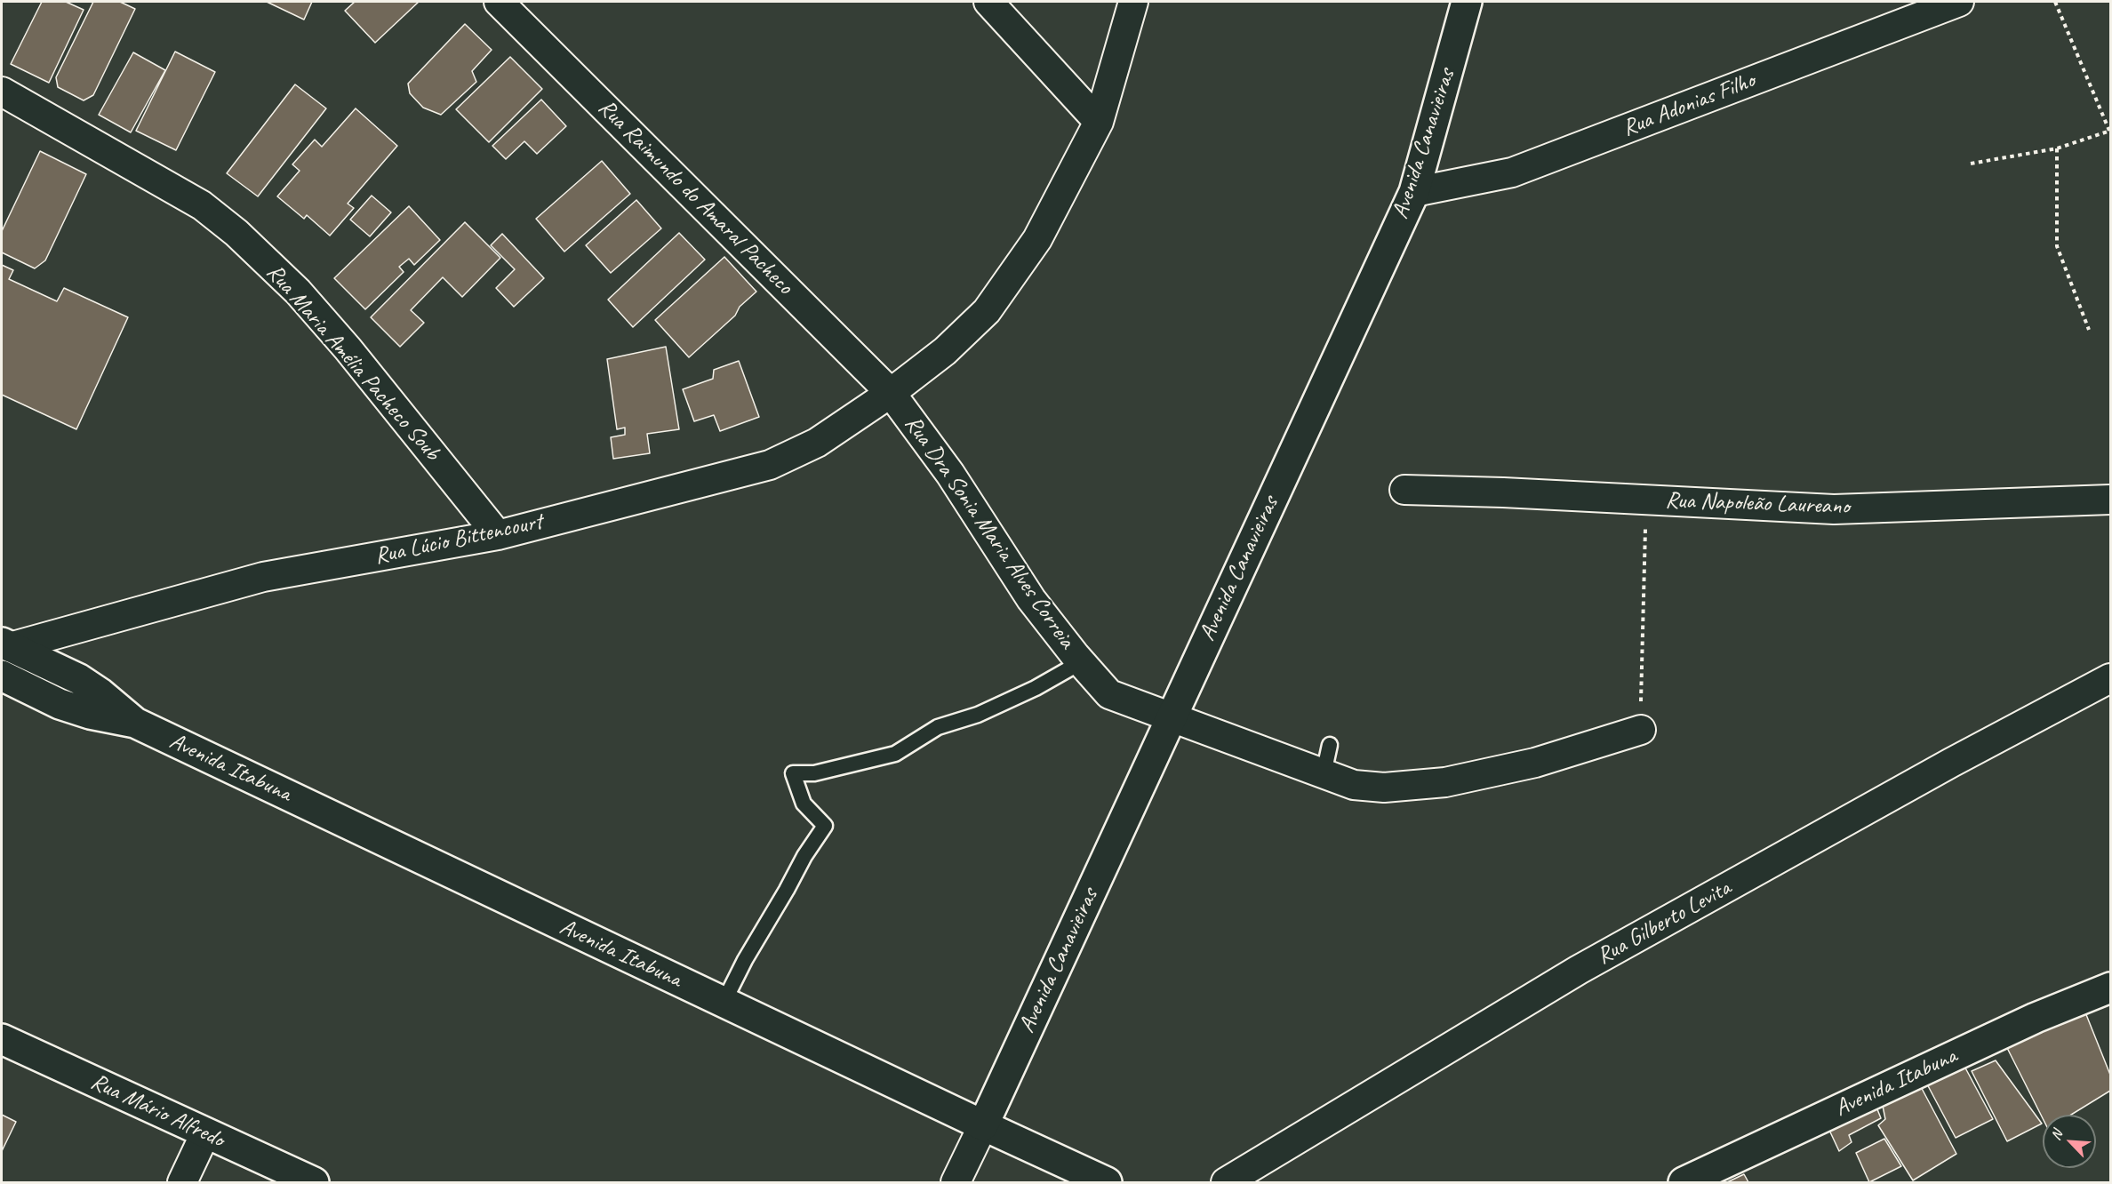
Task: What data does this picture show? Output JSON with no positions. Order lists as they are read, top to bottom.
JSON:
{
  "streets": {
    "main road": ["Avenida Canavieiras", "Avenida Itabuna", "Rua Mário Alfredo"],
    "street": [
      "Rua Adonias Filho",
      "Rua Raimundo do Amaral Pacheco",
      "Rua Maria Amélia Pacheco Soub",
      "Rua Napoleão Laureano",
      "Rua Dra Sonia Maria Alves Correia",
      "Rua Lúcio Bittencourt",
      "Rua Gilberto Levita"
    ]
  },
  "crossings": [
    ["Rua Adonias Filho", "Avenida Canavieiras"],
    ["Avenida Canavieiras", "Rua Dra Sonia Maria Alves Correia"],
    ["Avenida Canavieiras", "Avenida Itabuna"],
    ["Rua Raimundo do Amaral Pacheco", "Rua Dra Sonia Maria Alves Correia"],
    ["Rua Raimundo do Amaral Pacheco", "Rua Lúcio Bittencourt"],
    ["Rua Maria Amélia Pacheco Soub", "Rua Lúcio Bittencourt"],
    ["Rua Dra Sonia Maria Alves Correia", "Rua Lúcio Bittencourt"],
    ["Rua Lúcio Bittencourt", "Avenida Itabuna"]
  ],
  "north": "top left"
}
